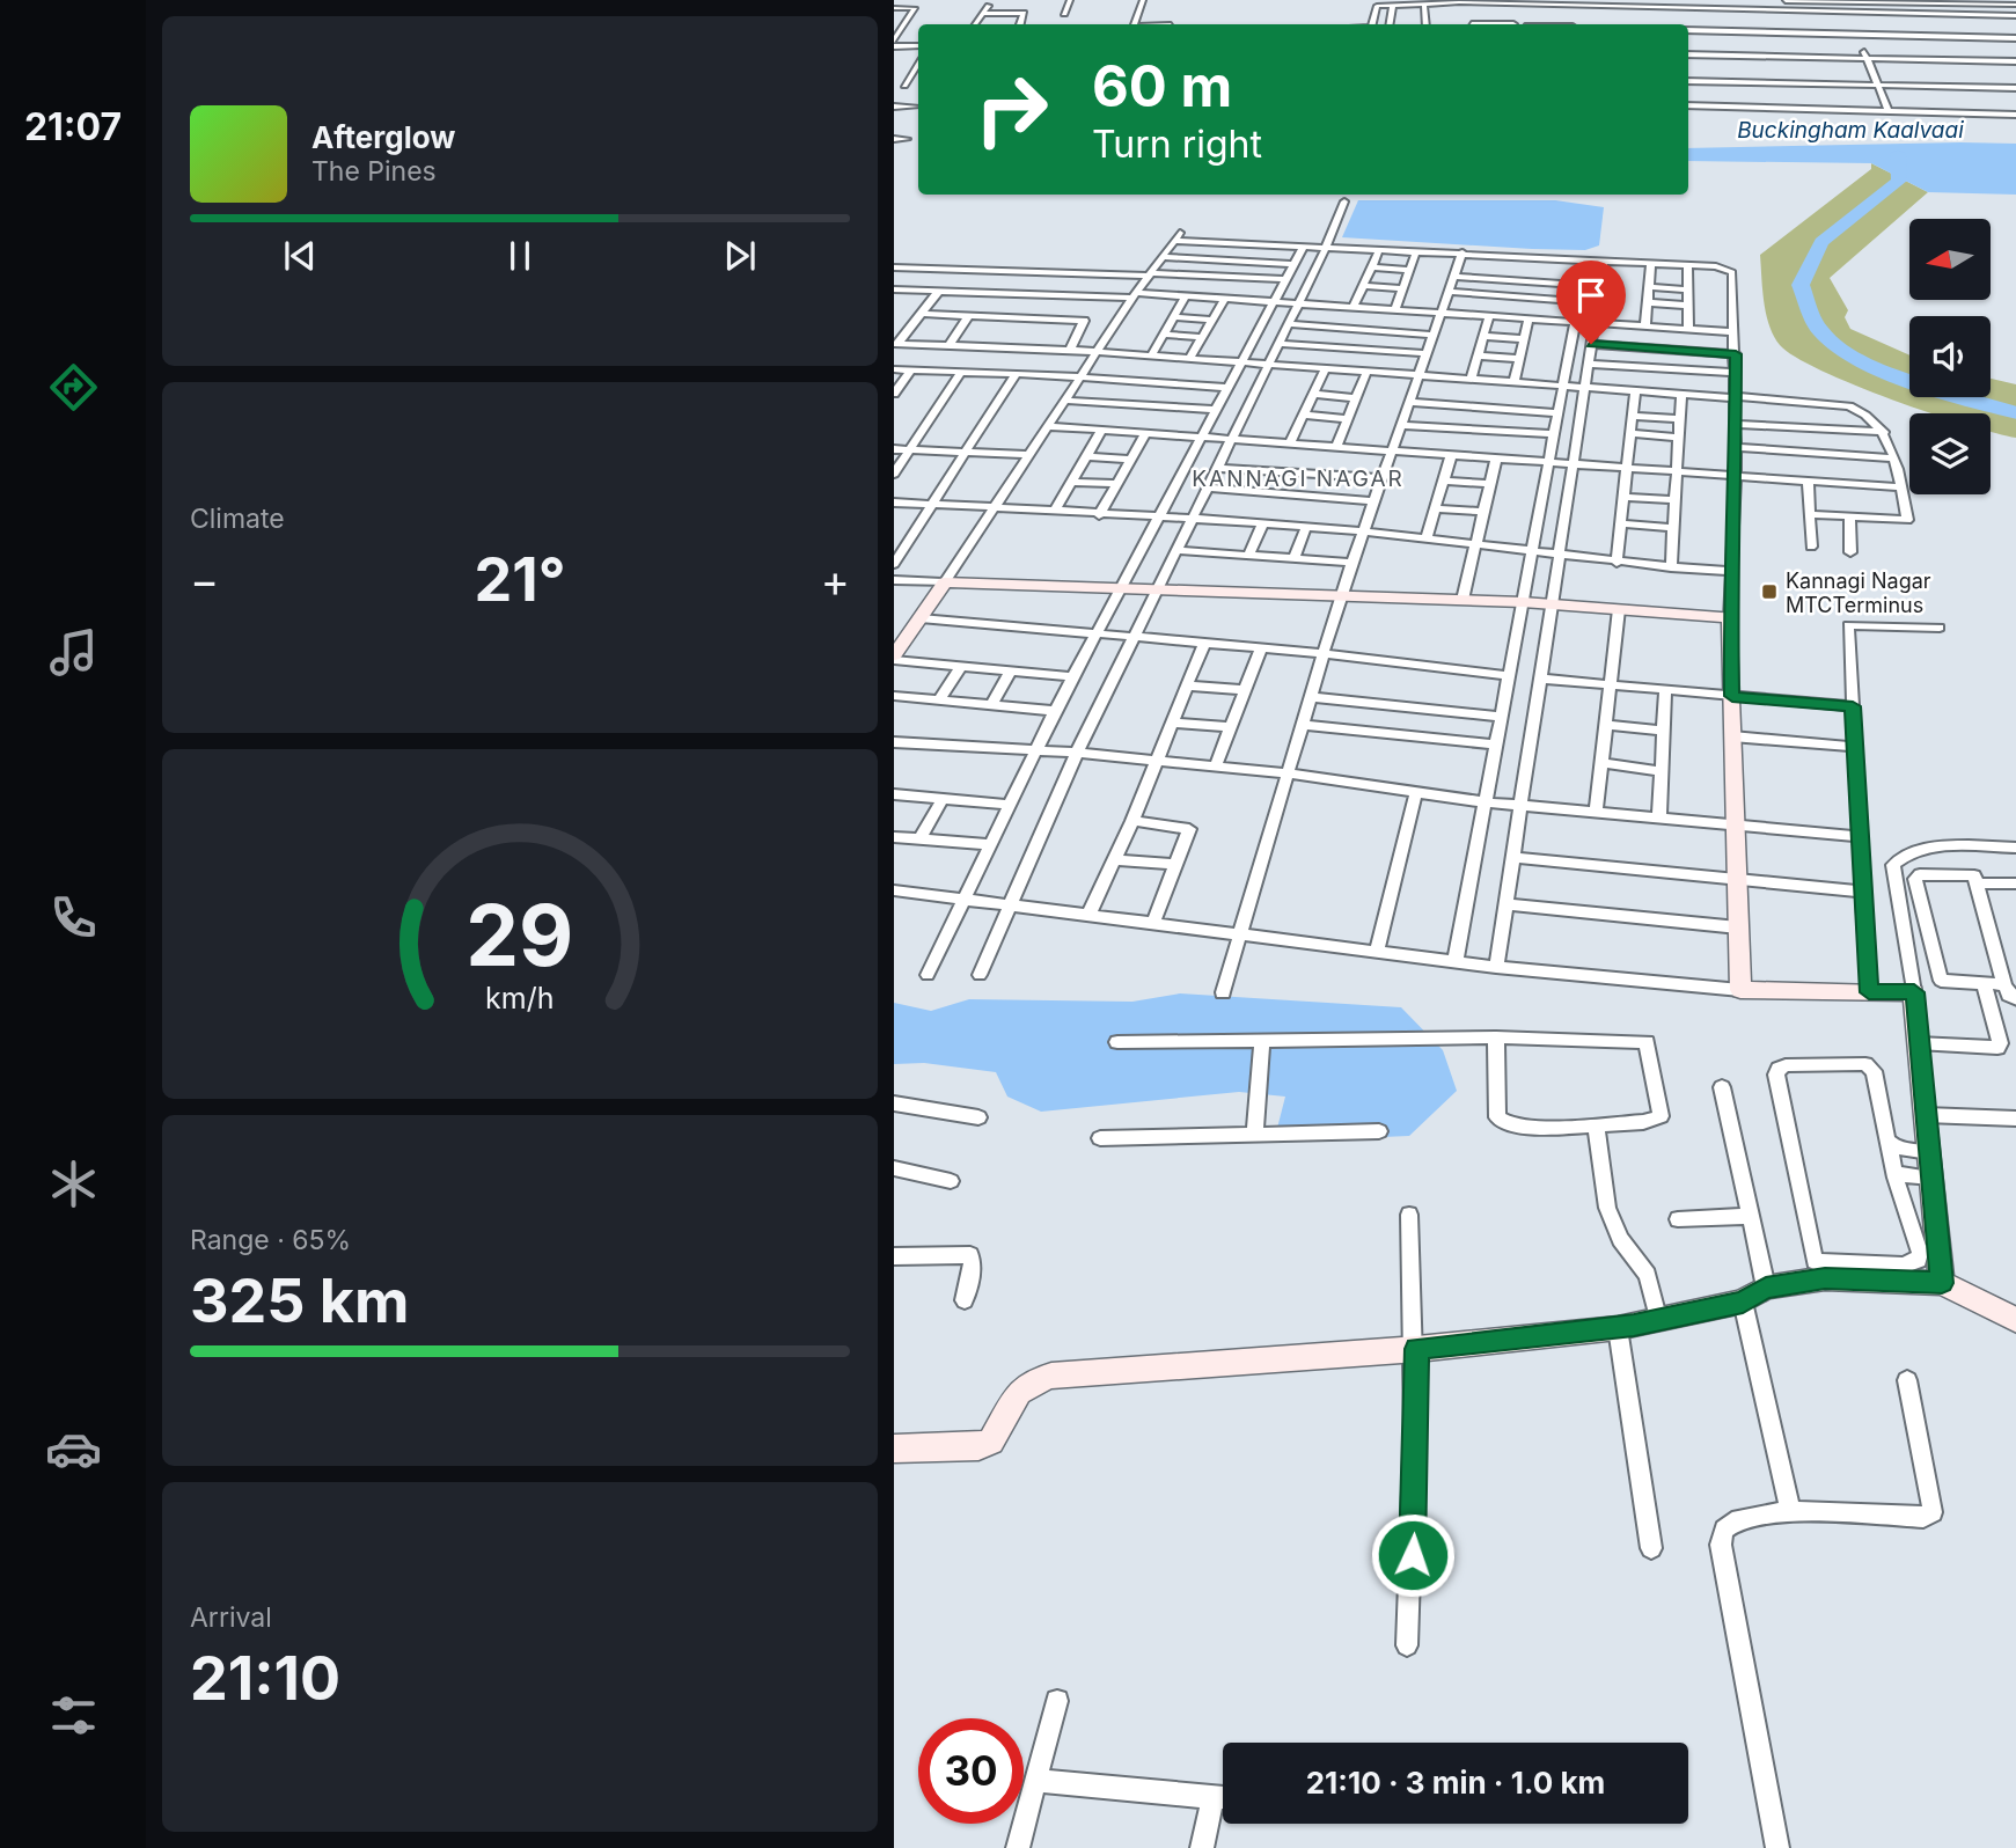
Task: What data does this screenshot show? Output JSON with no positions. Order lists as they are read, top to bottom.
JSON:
{
  "districts": ["KANNAGI NAGAR"],
  "water": ["Buckingham Kaalvaai"],
  "places": {
    "transit": ["Kannagi Nagar MTCTerminus"]
  },
  "north": "left",
  "page": {
    "tabs": "21:07",
    "turn": ["60 m", "Turn right"],
    "song": ["Afterglow", "The Pines"],
    "tile": [
      "Climate",
      ["Range · 65%", "325 km"],
      ["Arrival", "21:10"]
    ],
    "heat": ["−", "21°", "+"],
    "limit": "30",
    "trip": "21:10 · 3 min · 1.0 km",
    "gauge": ["29", "km/h"]
  }
}
